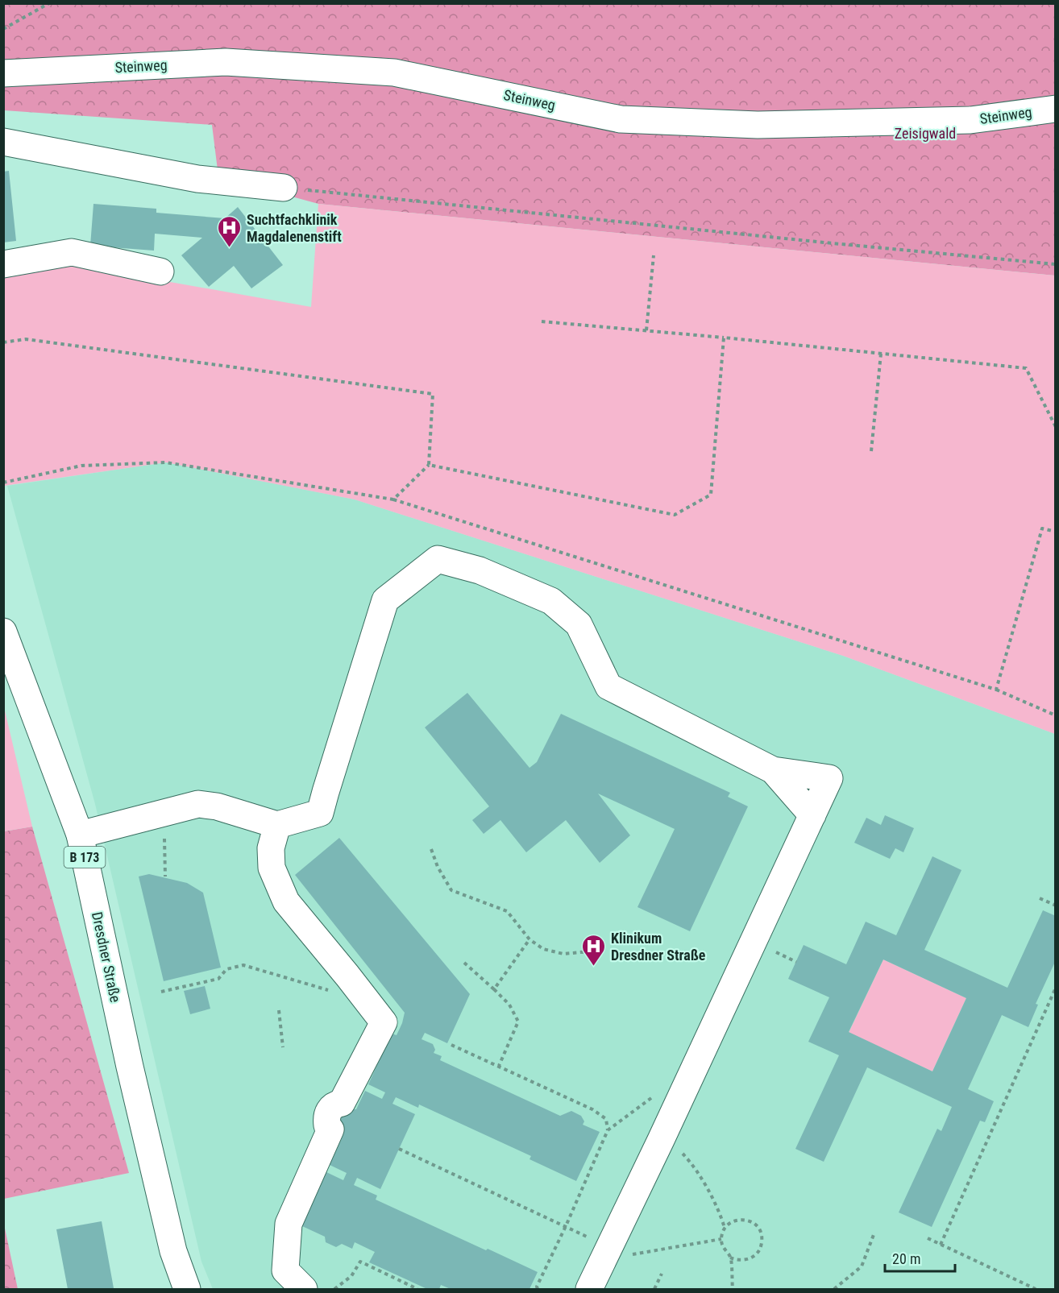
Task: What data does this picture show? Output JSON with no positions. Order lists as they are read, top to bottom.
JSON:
{
  "streets": {
    "street": ["Steinweg", "B 173", "Dresdner Straße"]
  },
  "parks": ["Zeisigwald"],
  "places": {
    "hospital": ["Suchtfachklinik Magdalenenstift", "Klinikum Dresdner Straße"]
  },
  "scale_bar": "20 m"
}
